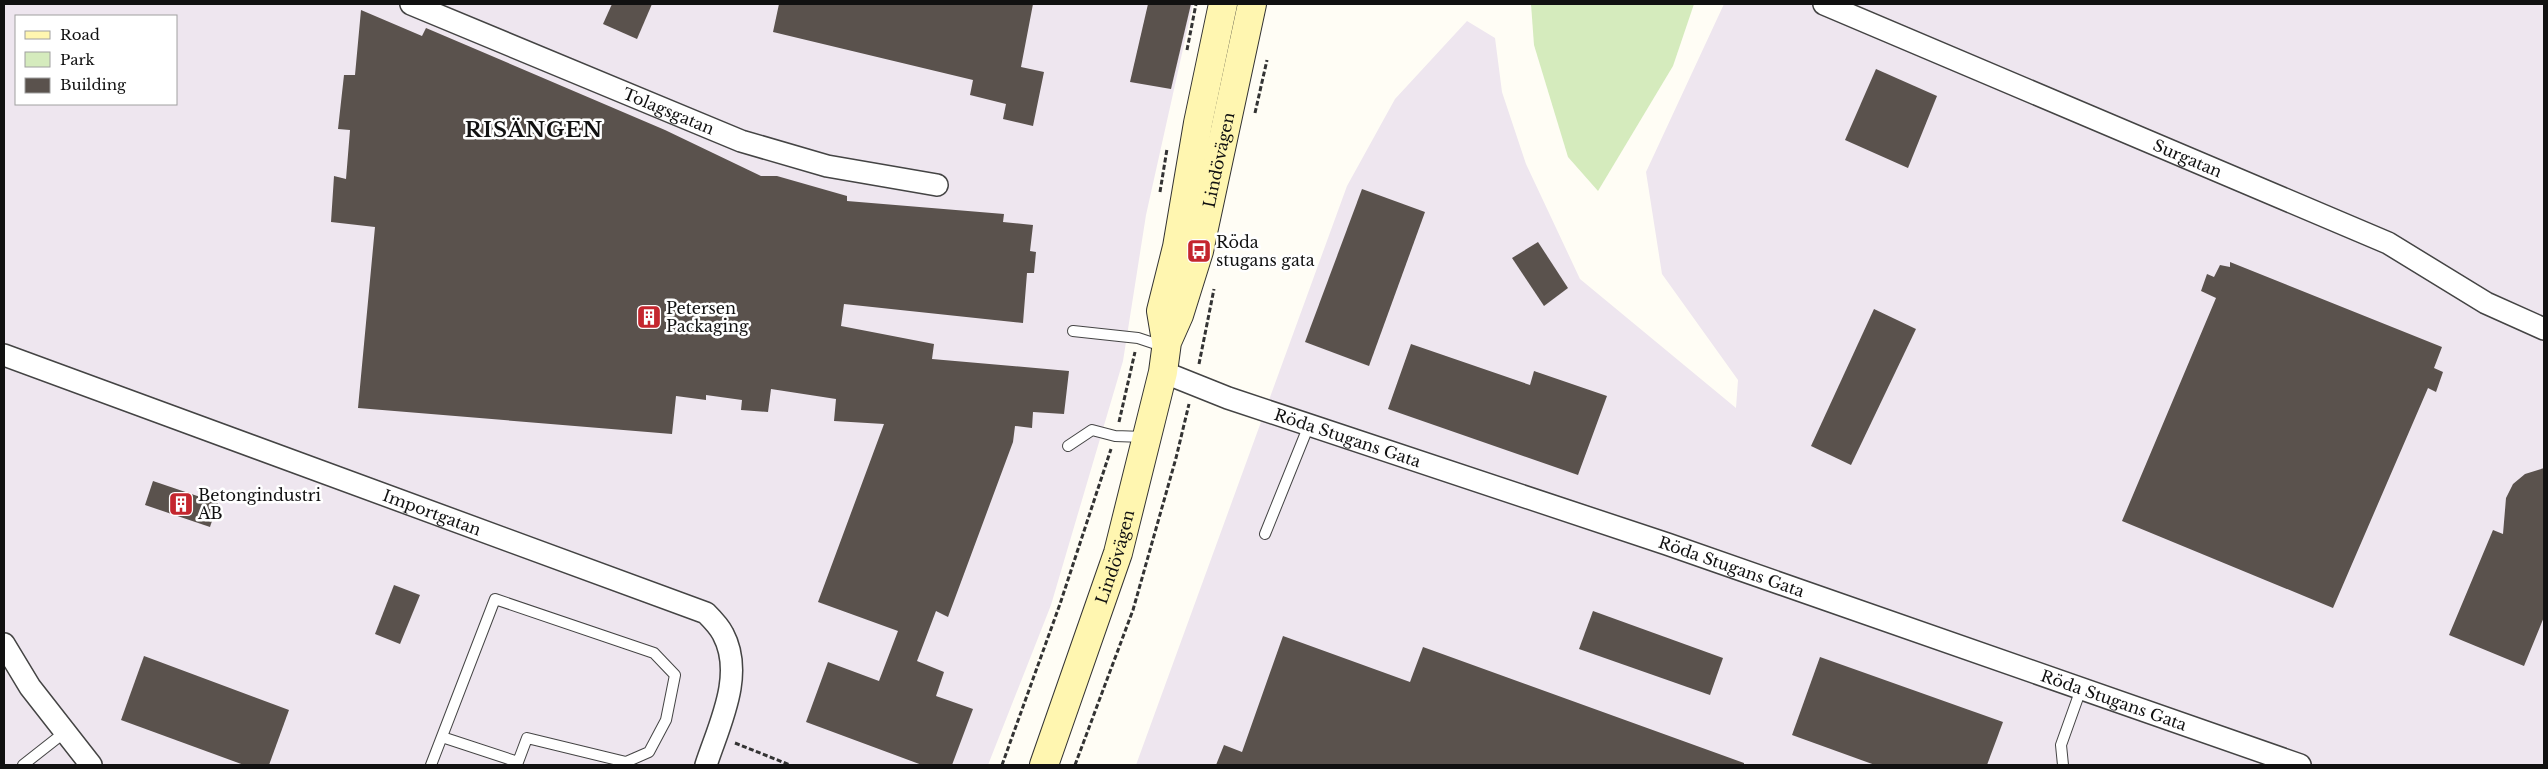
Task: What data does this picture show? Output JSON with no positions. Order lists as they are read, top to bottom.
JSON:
{
  "streets": {
    "main road": ["Lindövägen"],
    "street": [
      "Tolagsgatan",
      "Surgatan",
      "Röda Stugans Gata",
      "Importgatan"
    ]
  },
  "crossings": [
    ["Lindövägen", "Röda Stugans Gata"]
  ],
  "districts": ["RISÄNGEN"],
  "places": {
    "bus stop": ["Röda stugans gata"],
    "building": ["Petersen Packaging", "Betongindustri AB"]
  },
  "legend": ["Road", "Park", "Building"]
}
